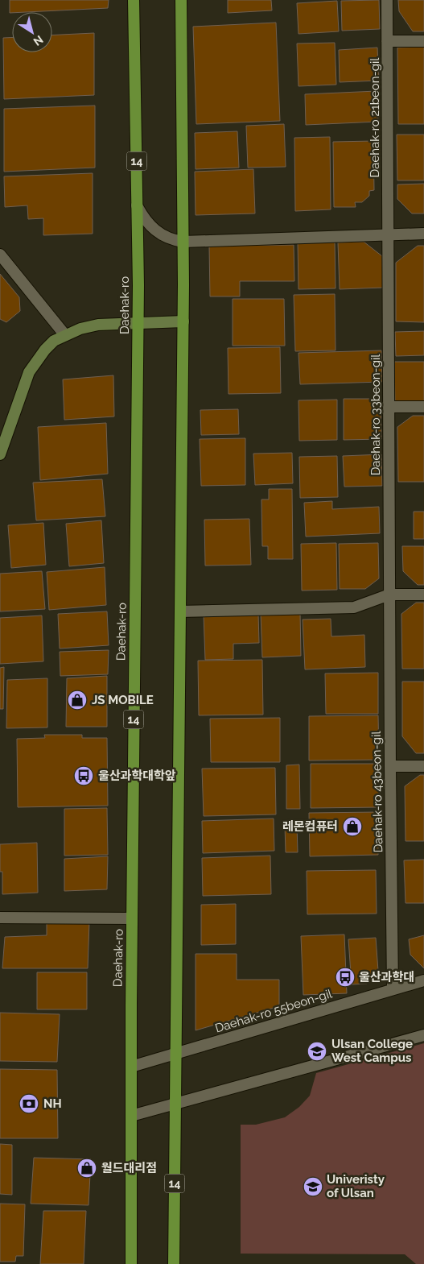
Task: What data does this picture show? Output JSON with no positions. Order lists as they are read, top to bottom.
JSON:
{
  "streets": {
    "main road": ["14", "Daehak-ro"],
    "street": [
      "Daehak-ro 21beon-gil",
      "Daehak-ro 33beon-gil",
      "Daehak-ro 43beon-gil",
      "Daehak-ro 55beon-gil"
    ]
  },
  "crossings": [
    ["Daehak-ro 21beon-gil", "Daehak-ro 33beon-gil"],
    ["14", "Daehak-ro 55beon-gil"],
    ["Daehak-ro", "Daehak-ro 55beon-gil"],
    ["Daehak-ro 33beon-gil", "Daehak-ro 43beon-gil"],
    ["Daehak-ro 43beon-gil", "Daehak-ro 55beon-gil"]
  ],
  "places": {
    "shop": ["JS MOBILE", "레몬컴퓨터", "월드대리점"],
    "bus stop": ["울산과학대학앞", "울산과학대"],
    "school or university": ["Ulsan College West Campus", "Univeristy of Ulsan"],
    "bank": ["NH"]
  },
  "north": "bottom right"
}
